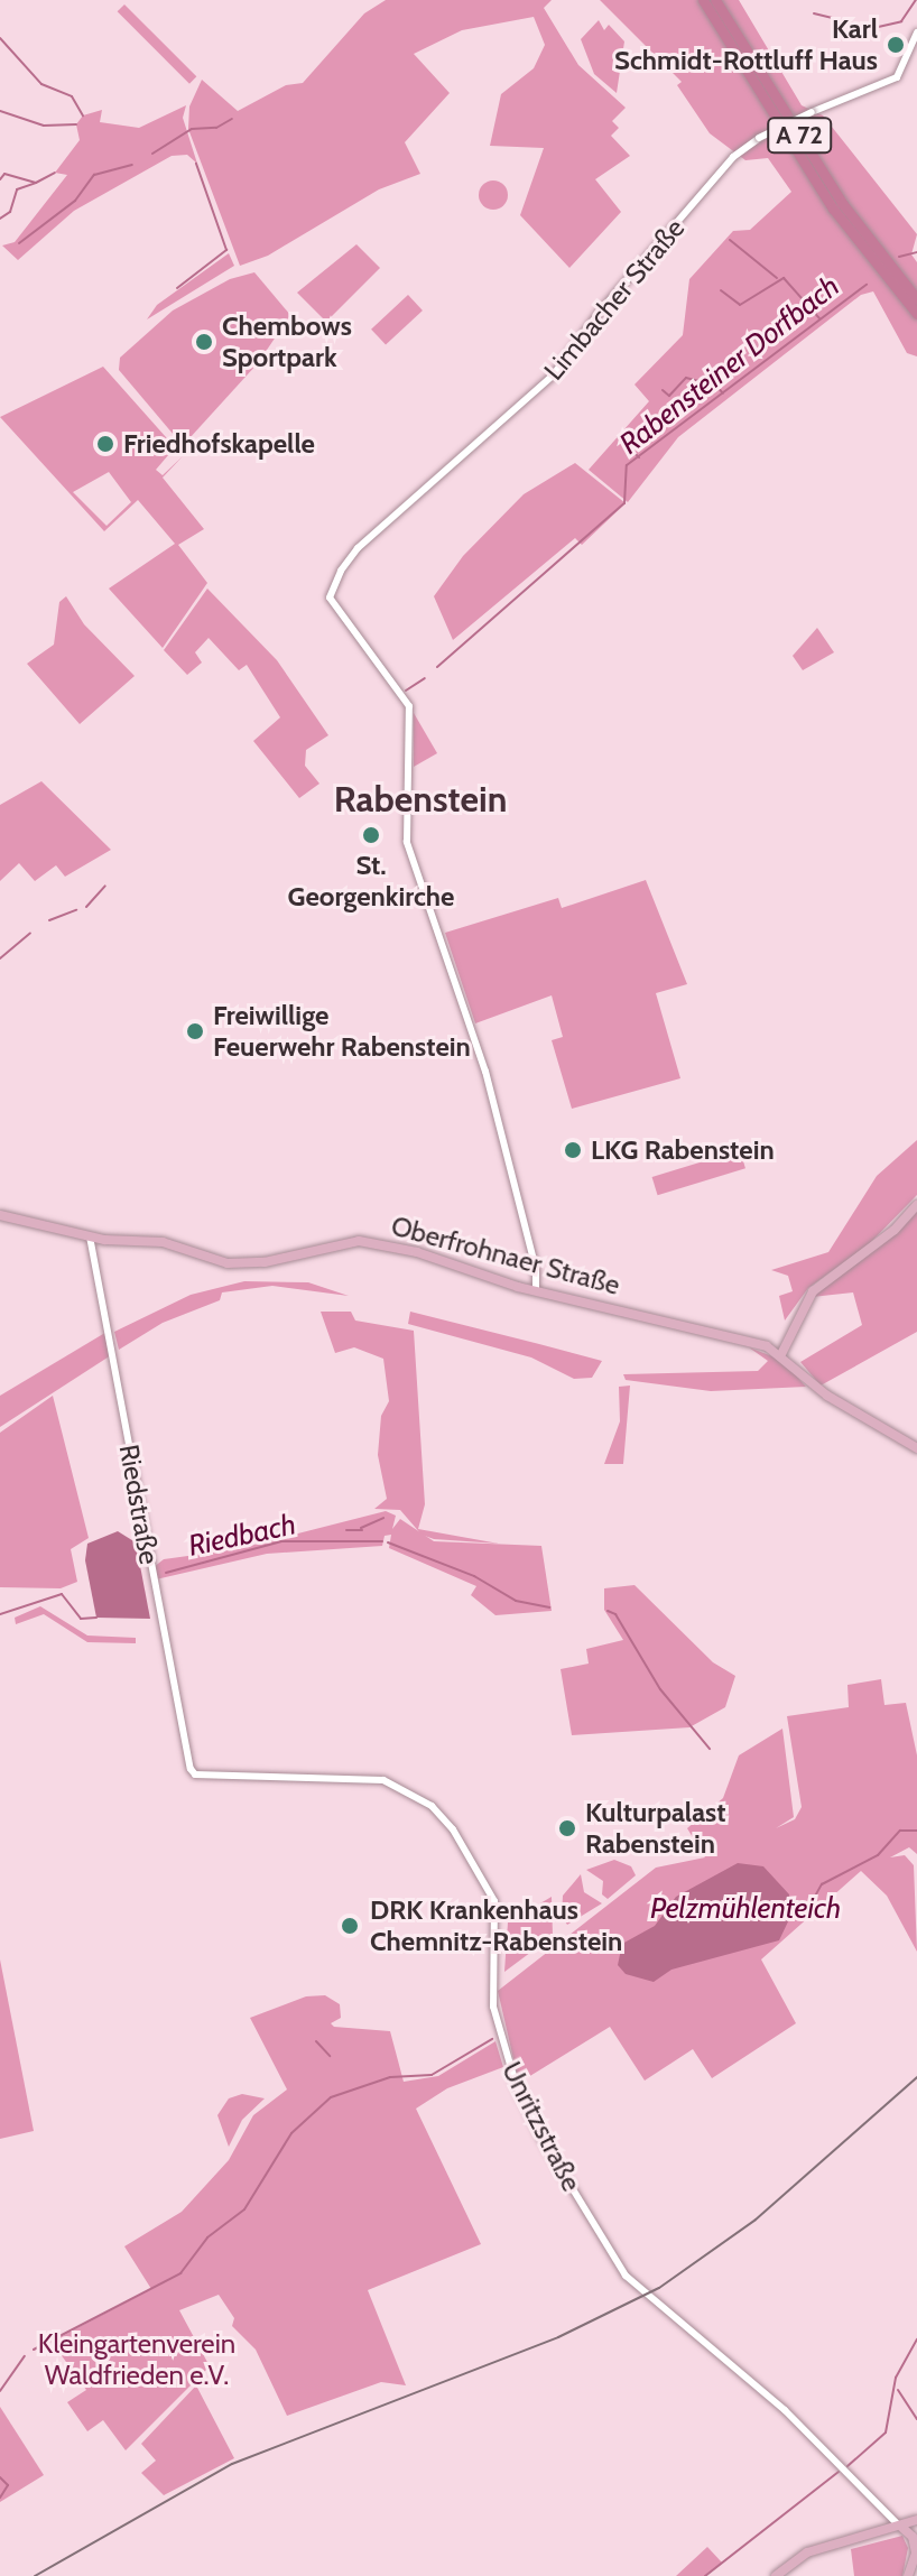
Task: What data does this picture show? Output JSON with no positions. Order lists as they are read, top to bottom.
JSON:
{
  "streets": {
    "highway": ["A 72"],
    "main road": ["Oberfrohnaer Straße"],
    "street": ["Limbacher Straße", "Riedstraße", "Unritzstraße"]
  },
  "crossings": [
    ["Limbacher Straße", "Oberfrohnaer Straße"],
    ["Oberfrohnaer Straße", "Riedstraße"],
    ["Riedstraße", "Unritzstraße"]
  ],
  "districts": ["Rabenstein"],
  "water": ["Rabensteiner Dorfbach", "Riedbach", "Pelzmühlenteich"],
  "parks": ["Kleingartenverein Waldfrieden e.V."],
  "places": [
    "Karl Schmidt-Rottluff Haus",
    "Chembows Sportpark",
    "Friedhofskapelle",
    "St. Georgenkirche",
    "Freiwillige Feuerwehr Rabenstein",
    "LKG Rabenstein",
    "Kulturpalast Rabenstein",
    "DRK Krankenhaus Chemnitz-Rabenstein"
  ]
}
